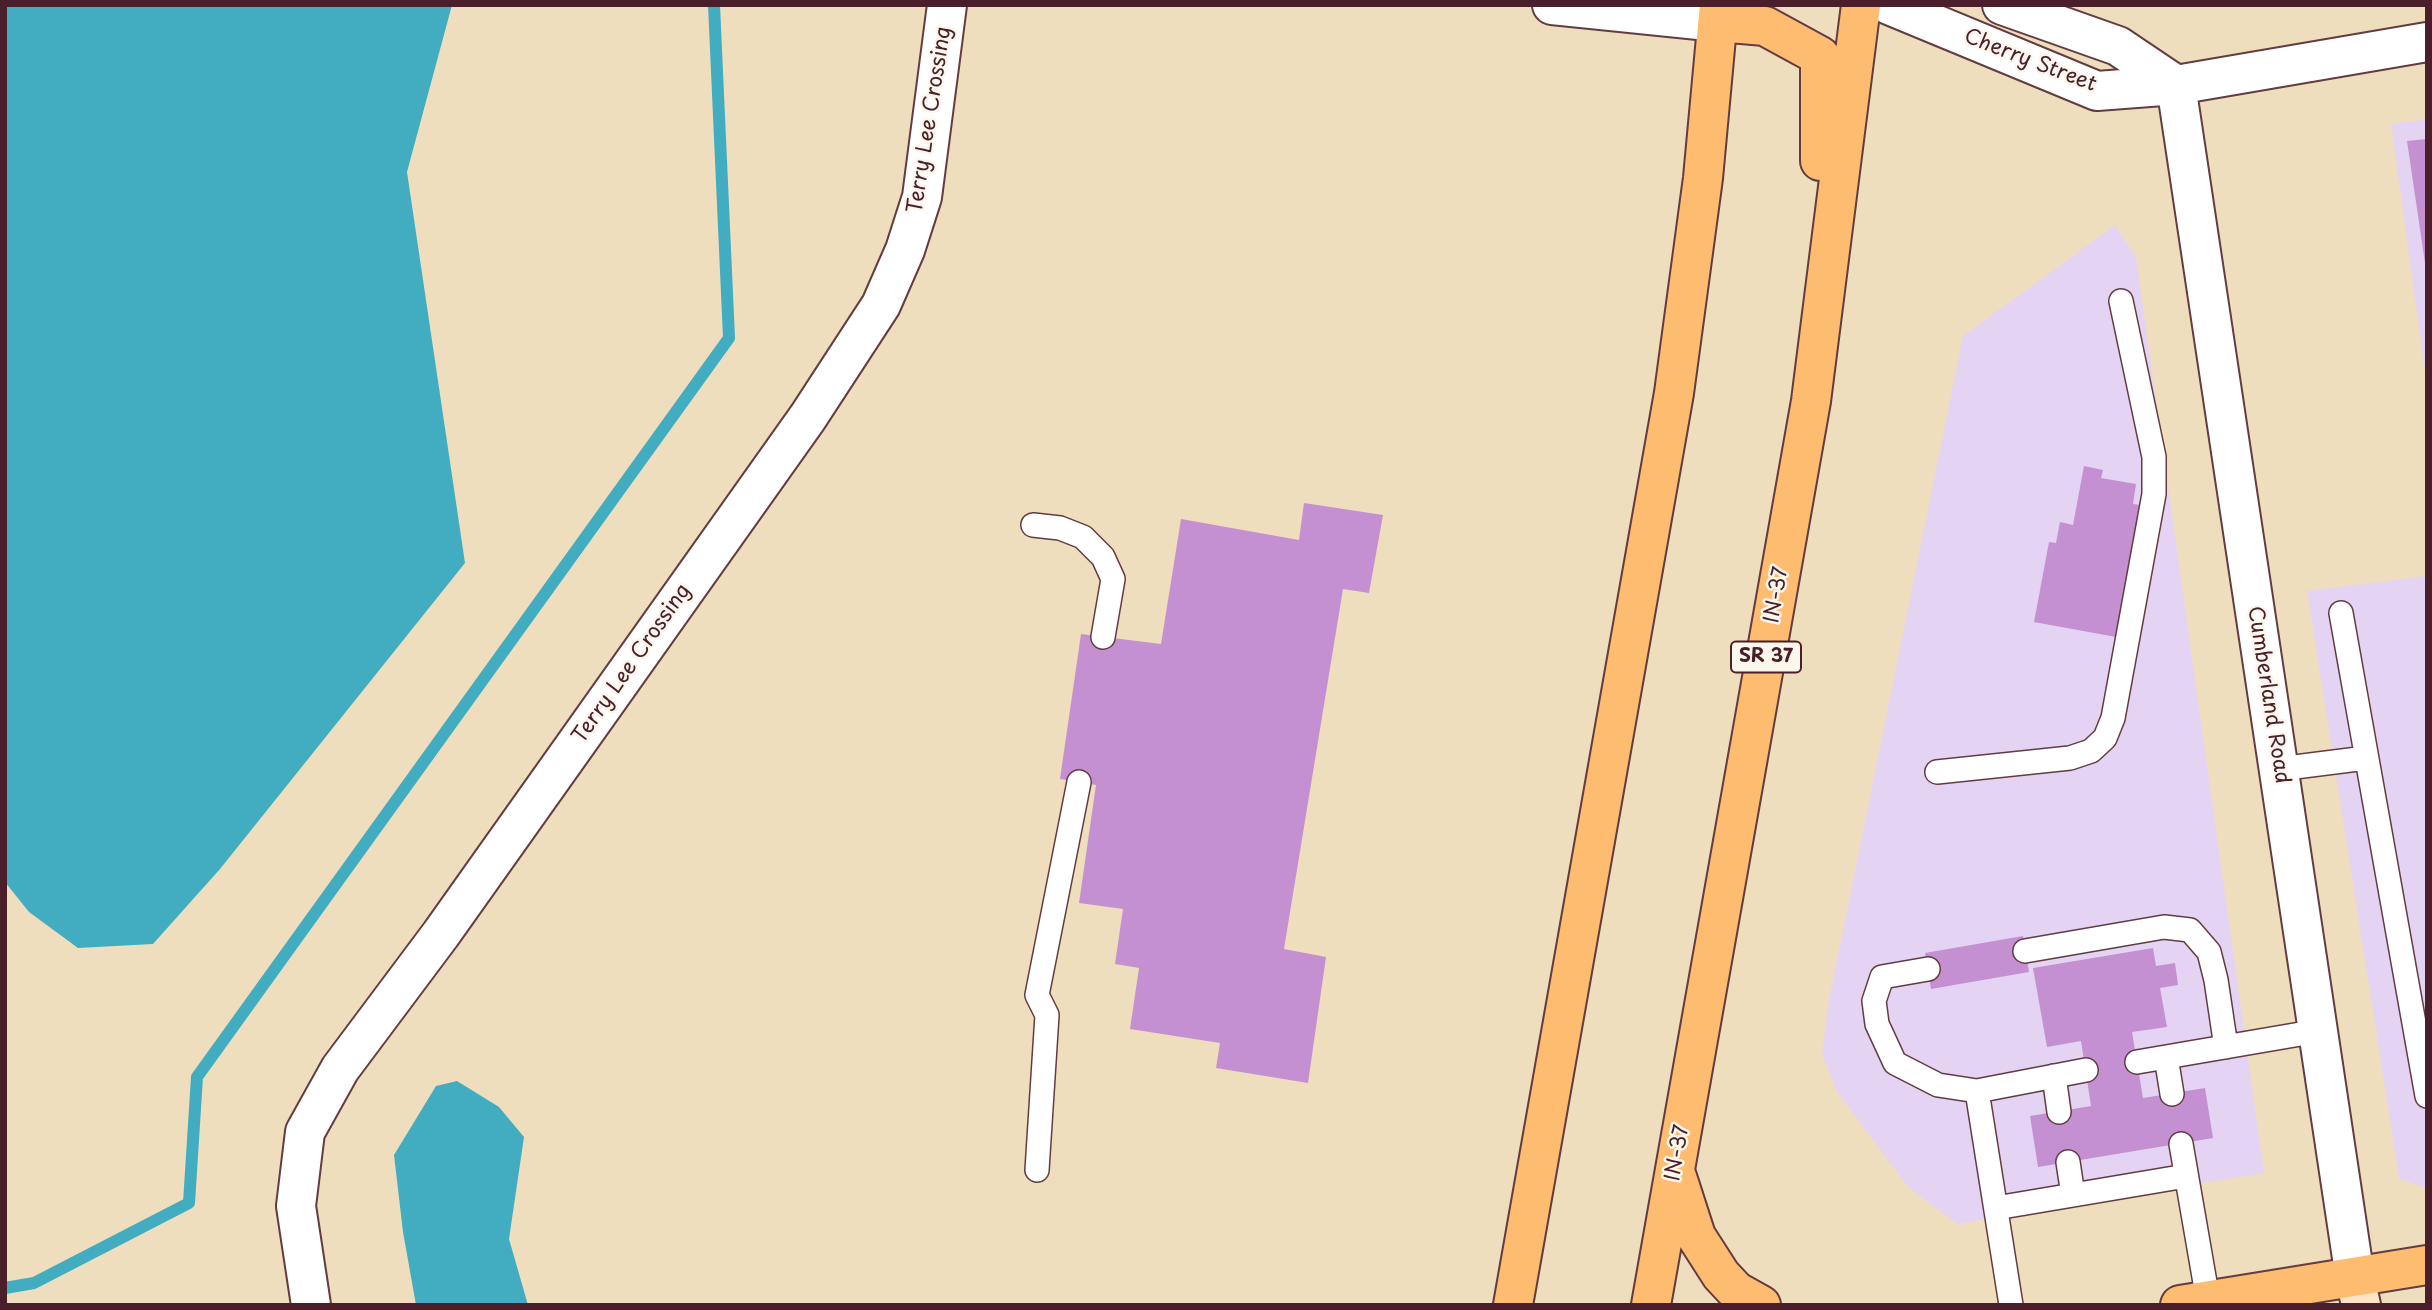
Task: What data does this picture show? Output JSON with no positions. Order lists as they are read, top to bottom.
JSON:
{
  "streets": {
    "main road": ["IN-37", "SR 37"],
    "street": ["Cherry Street", "Terry Lee Crossing", "Cumberland Road"]
  },
  "crossings": [
    ["Cherry Street", "Cumberland Road"]
  ]
}
